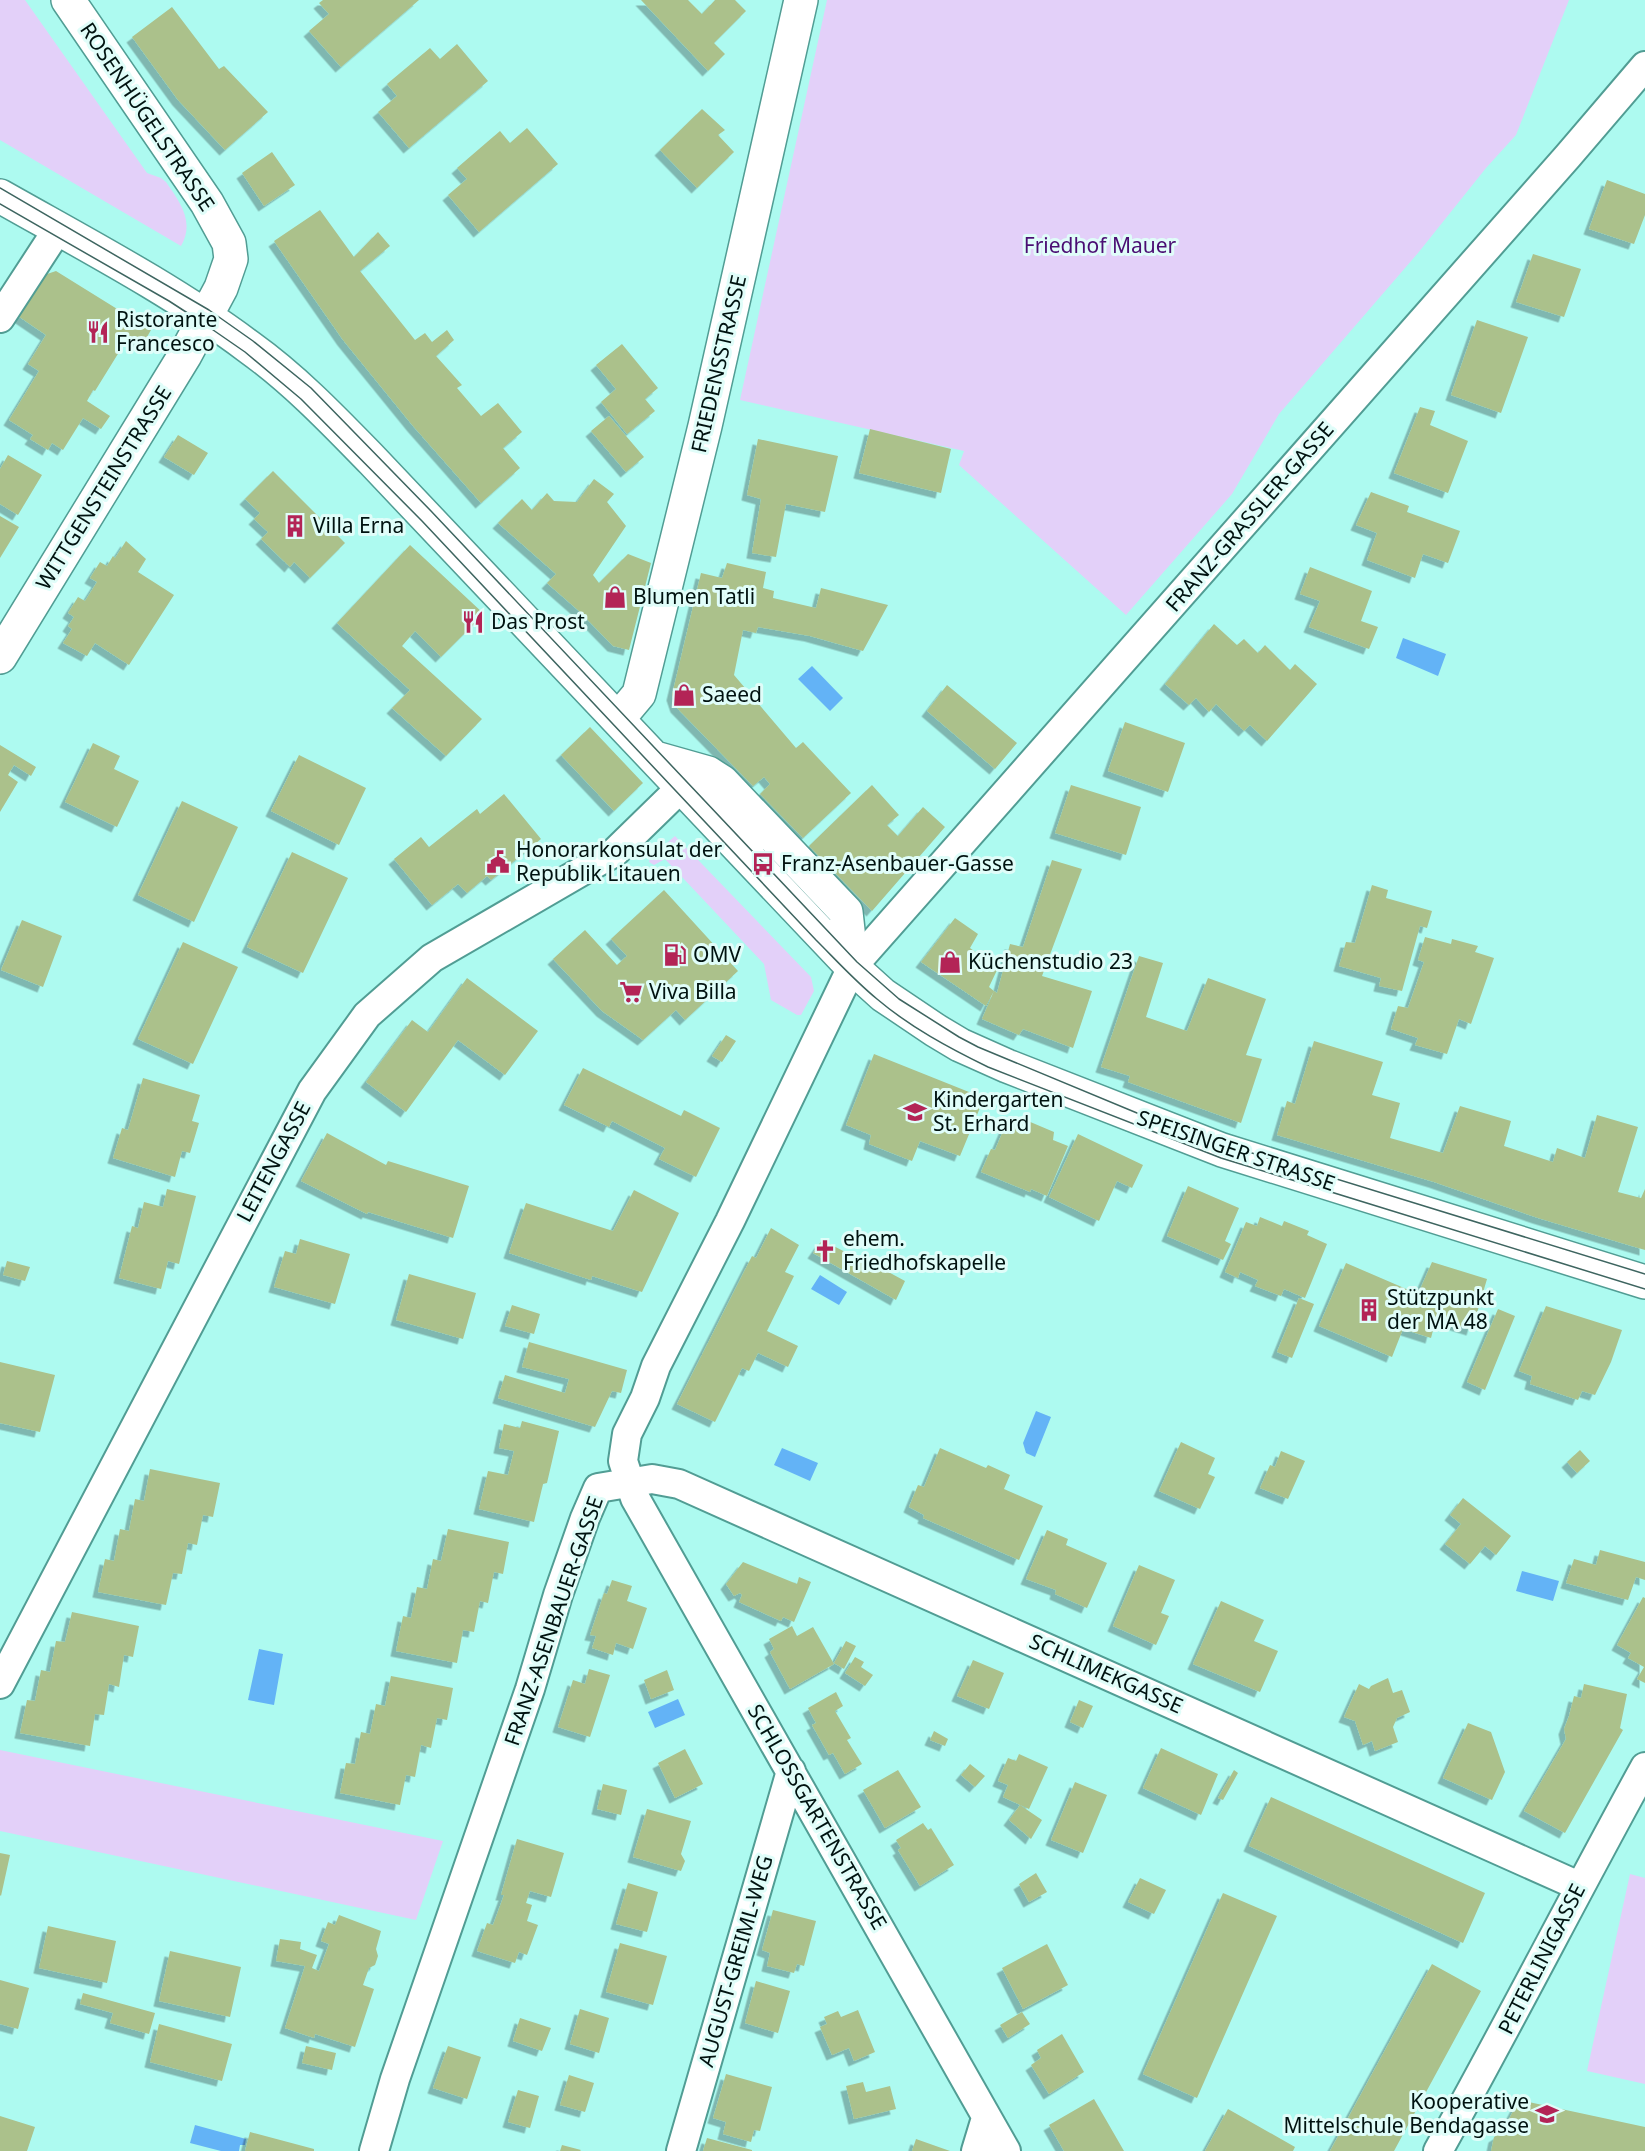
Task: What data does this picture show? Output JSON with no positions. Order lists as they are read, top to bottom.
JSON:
{
  "streets": {
    "main road": [
      "ROSENHÜGELSTRASSE",
      "FRIEDENSSTRASSE",
      "WITTGENSTEINSTRASSE",
      "SPEISINGER STRASSE"
    ],
    "street": [
      "FRANZ-GRASSLER-GASSE",
      "LEITENGASSE",
      "FRANZ-ASENBAUER-GASSE",
      "SCHLIMEKGASSE",
      "SCHLOSSGARTENSTRASSE",
      "PETERLINIGASSE",
      "AUGUST-GREIML-WEG"
    ]
  },
  "crossings": [
    ["ROSENHÜGELSTRASSE", "WITTGENSTEINSTRASSE"],
    ["FRIEDENSSTRASSE", "SPEISINGER STRASSE"],
    ["WITTGENSTEINSTRASSE", "SPEISINGER STRASSE"],
    ["FRANZ-GRASSLER-GASSE", "SPEISINGER STRASSE"],
    ["FRANZ-GRASSLER-GASSE", "FRANZ-ASENBAUER-GASSE"],
    ["SPEISINGER STRASSE", "LEITENGASSE"],
    ["SPEISINGER STRASSE", "FRANZ-ASENBAUER-GASSE"],
    ["FRANZ-ASENBAUER-GASSE", "SCHLIMEKGASSE"],
    ["FRANZ-ASENBAUER-GASSE", "SCHLOSSGARTENSTRASSE"],
    ["SCHLIMEKGASSE", "SCHLOSSGARTENSTRASSE"],
    ["SCHLIMEKGASSE", "PETERLINIGASSE"],
    ["SCHLOSSGARTENSTRASSE", "AUGUST-GREIML-WEG"]
  ],
  "parks": ["Friedhof Mauer"],
  "places": {
    "restaurant": ["Ristorante Francesco", "Das Prost"],
    "building": ["Villa Erna", "Stützpunkt der MA 48"],
    "shop": ["Blumen Tatli", "Saeed", "Küchenstudio 23"],
    "public building": ["Honorarkonsulat der Republik Litauen"],
    "bus stop": ["Franz-Asenbauer-Gasse"],
    "fuel station": ["OMV"],
    "supermarket": ["Viva Billa"],
    "school or university": ["Kindergarten St. Erhard", "Kooperative Mittelschule Bendagasse"],
    "church": ["ehem. Friedhofskapelle"]
  }
}
